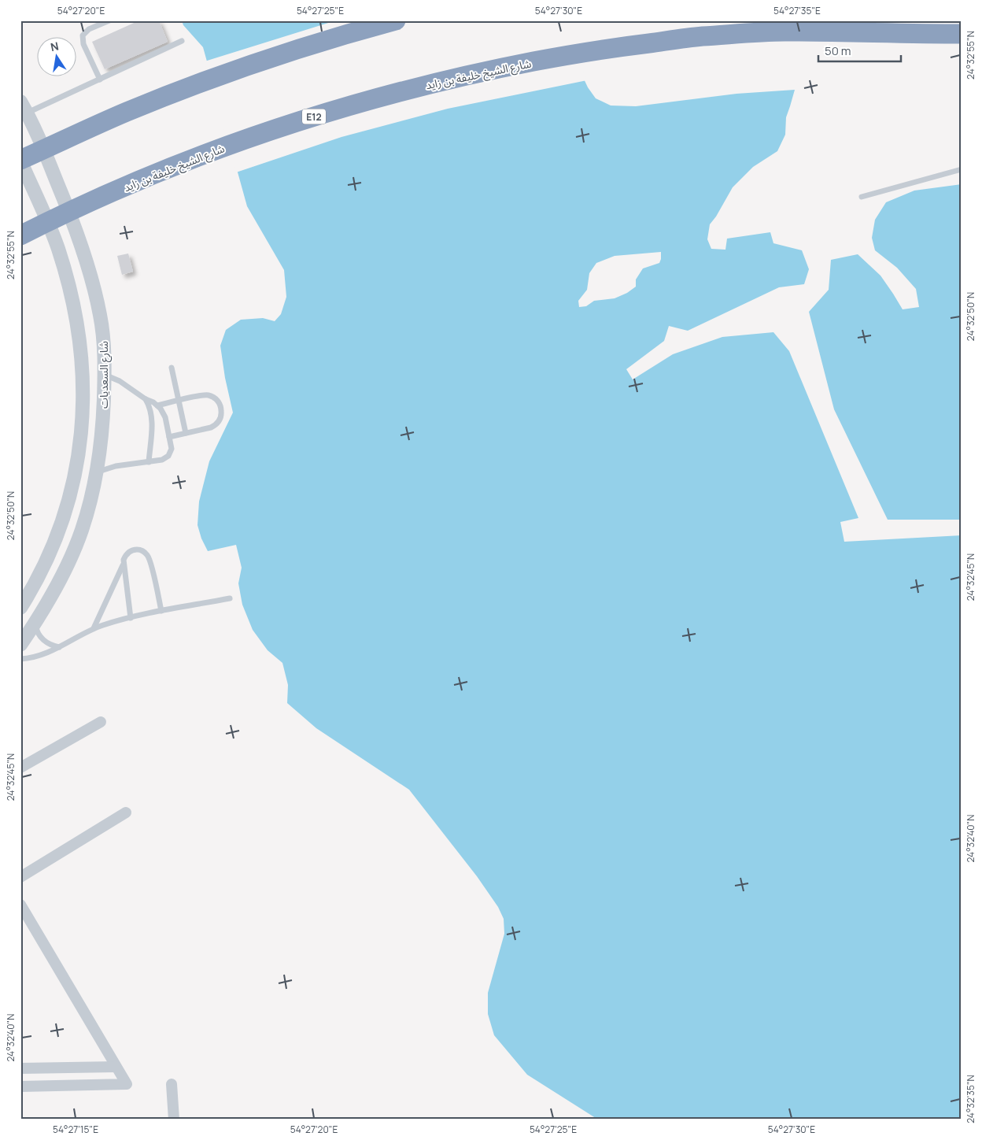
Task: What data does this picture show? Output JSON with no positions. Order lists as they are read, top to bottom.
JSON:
{
  "streets": {
    "highway": ["شارع الشيخ خليفة بن زايد", "E12"],
    "street": ["شارع السعديات"]
  },
  "scale_bar": "50 m",
  "north": "top",
  "coordinates": [
    "54°27'20\"E",
    "54°27'25\"E",
    "54°27'30\"E",
    "54°27'35\"E",
    "24°32'55\"N",
    "24°32'50\"N",
    "24°32'45\"N",
    "24°32'40\"N",
    "24°32'35\"N",
    "54°27'15\"E"
  ]
}
